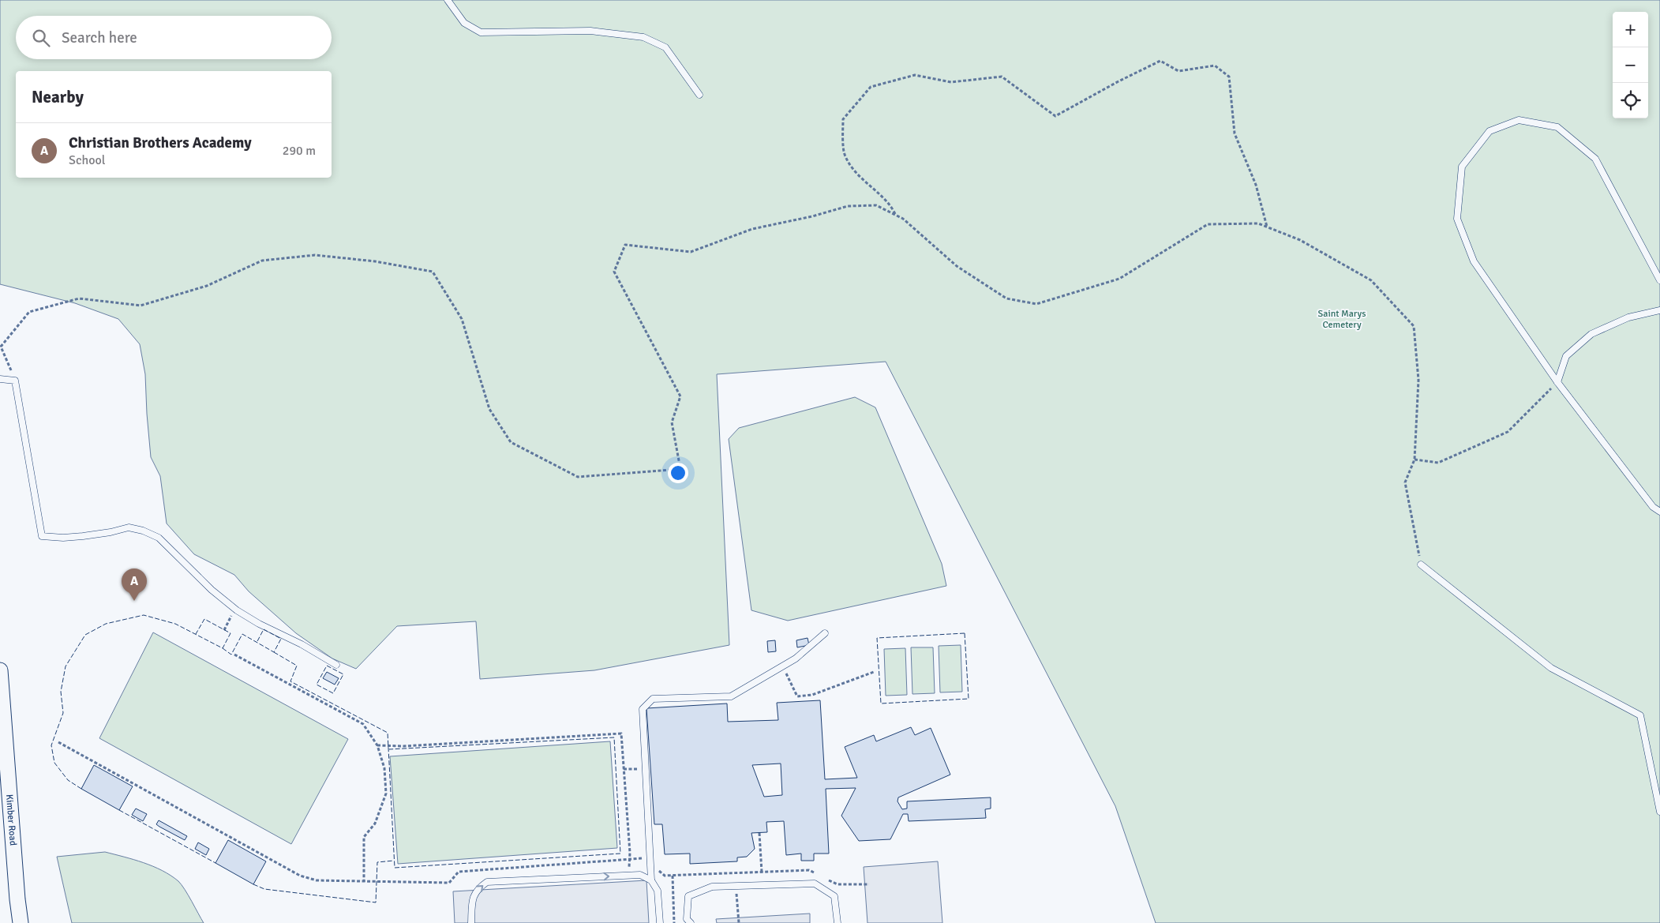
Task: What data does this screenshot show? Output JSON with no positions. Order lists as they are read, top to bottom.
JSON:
{
  "streets": {
    "street": ["Kimber Road"]
  },
  "parks": ["Saint Marys Cemetery"],
  "page": {
    "map_buttons": ["+", "−"],
    "search": "Search here",
    "heading": "Nearby",
    "list": [
      {
        "mark": "A",
        "name": "Christian Brothers Academy",
        "note": "School",
        "value": "290 m"
      }
    ],
    "pins": "A"
  }
}
